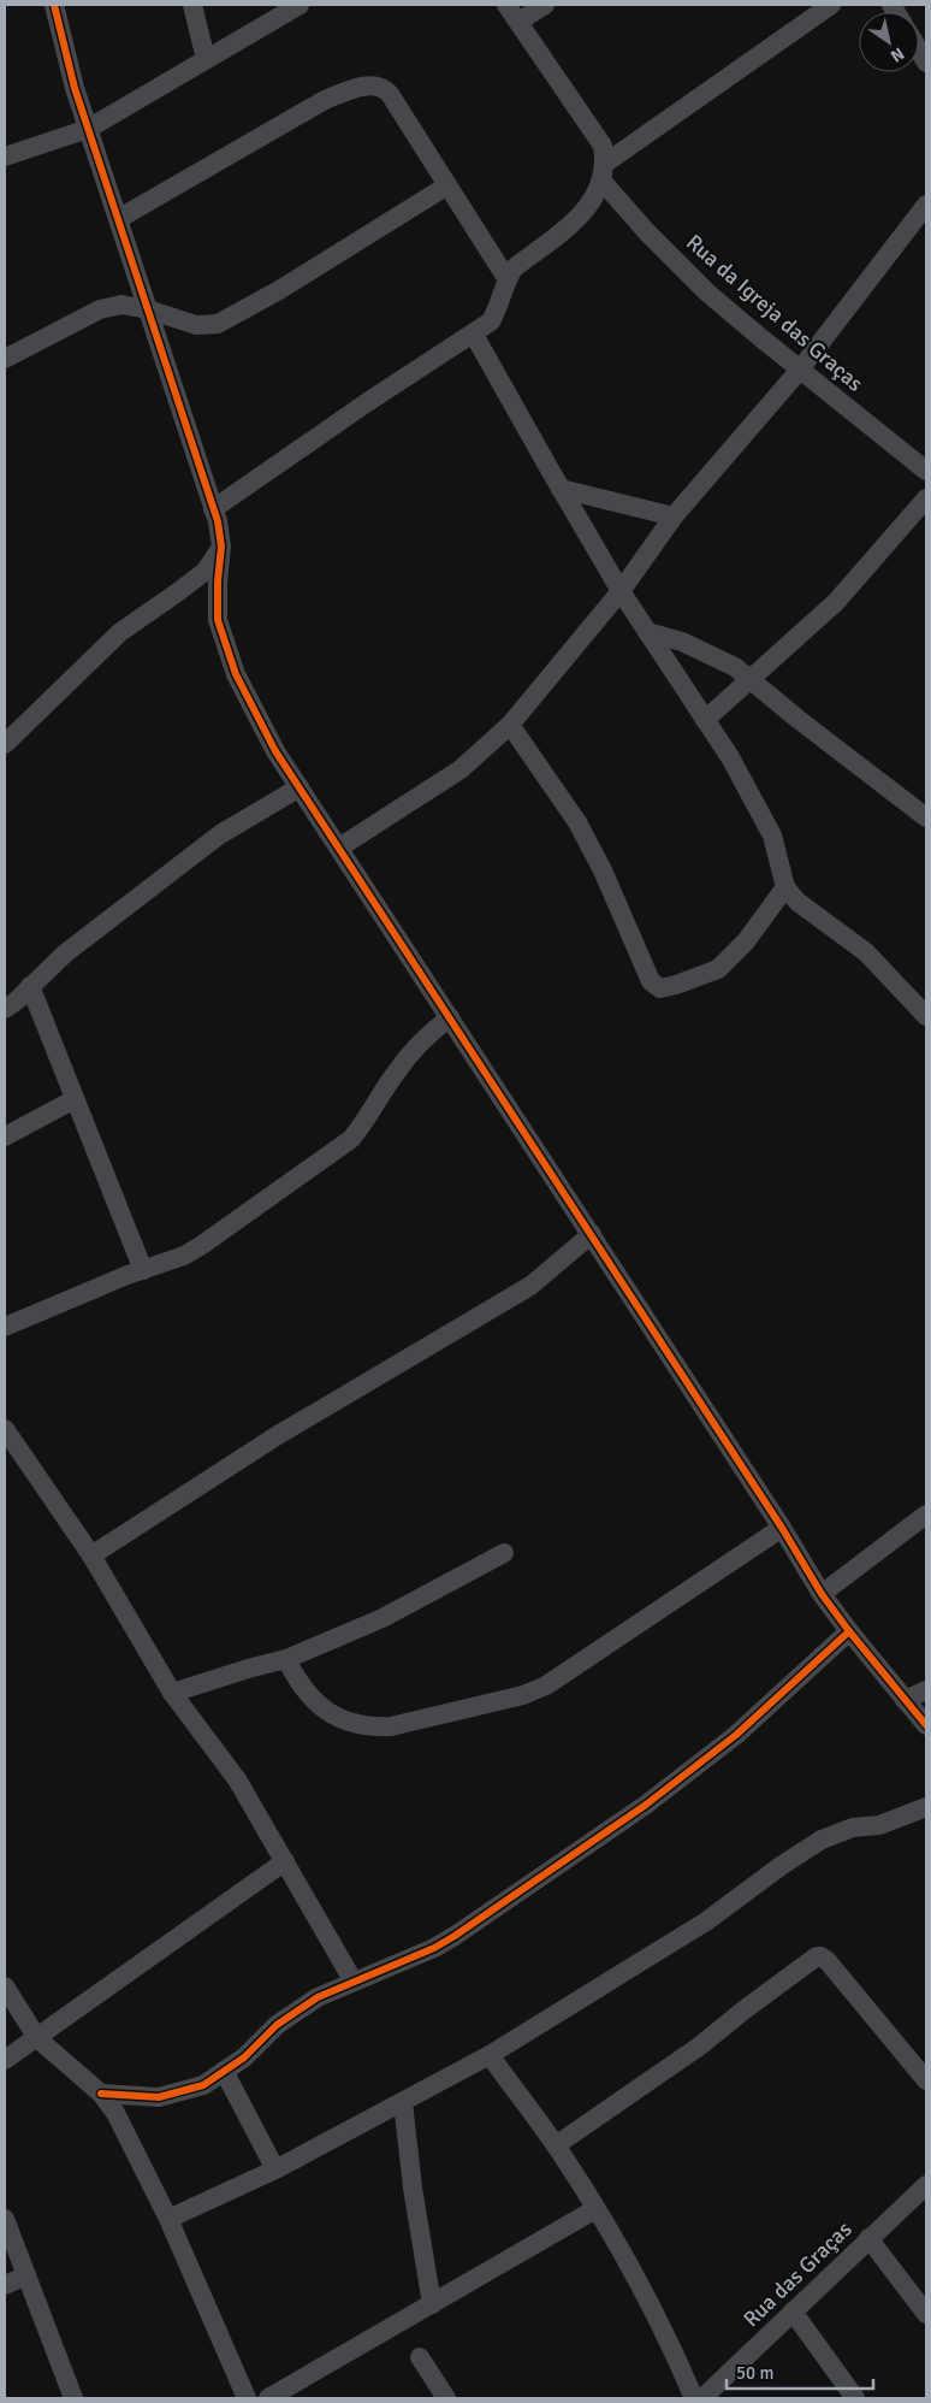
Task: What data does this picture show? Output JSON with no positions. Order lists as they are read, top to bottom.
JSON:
{
  "streets": {
    "street": ["Rua da Igreja das Graças", "Rua das Graças"]
  },
  "scale_bar": "50 m",
  "north": "bottom right"
}
